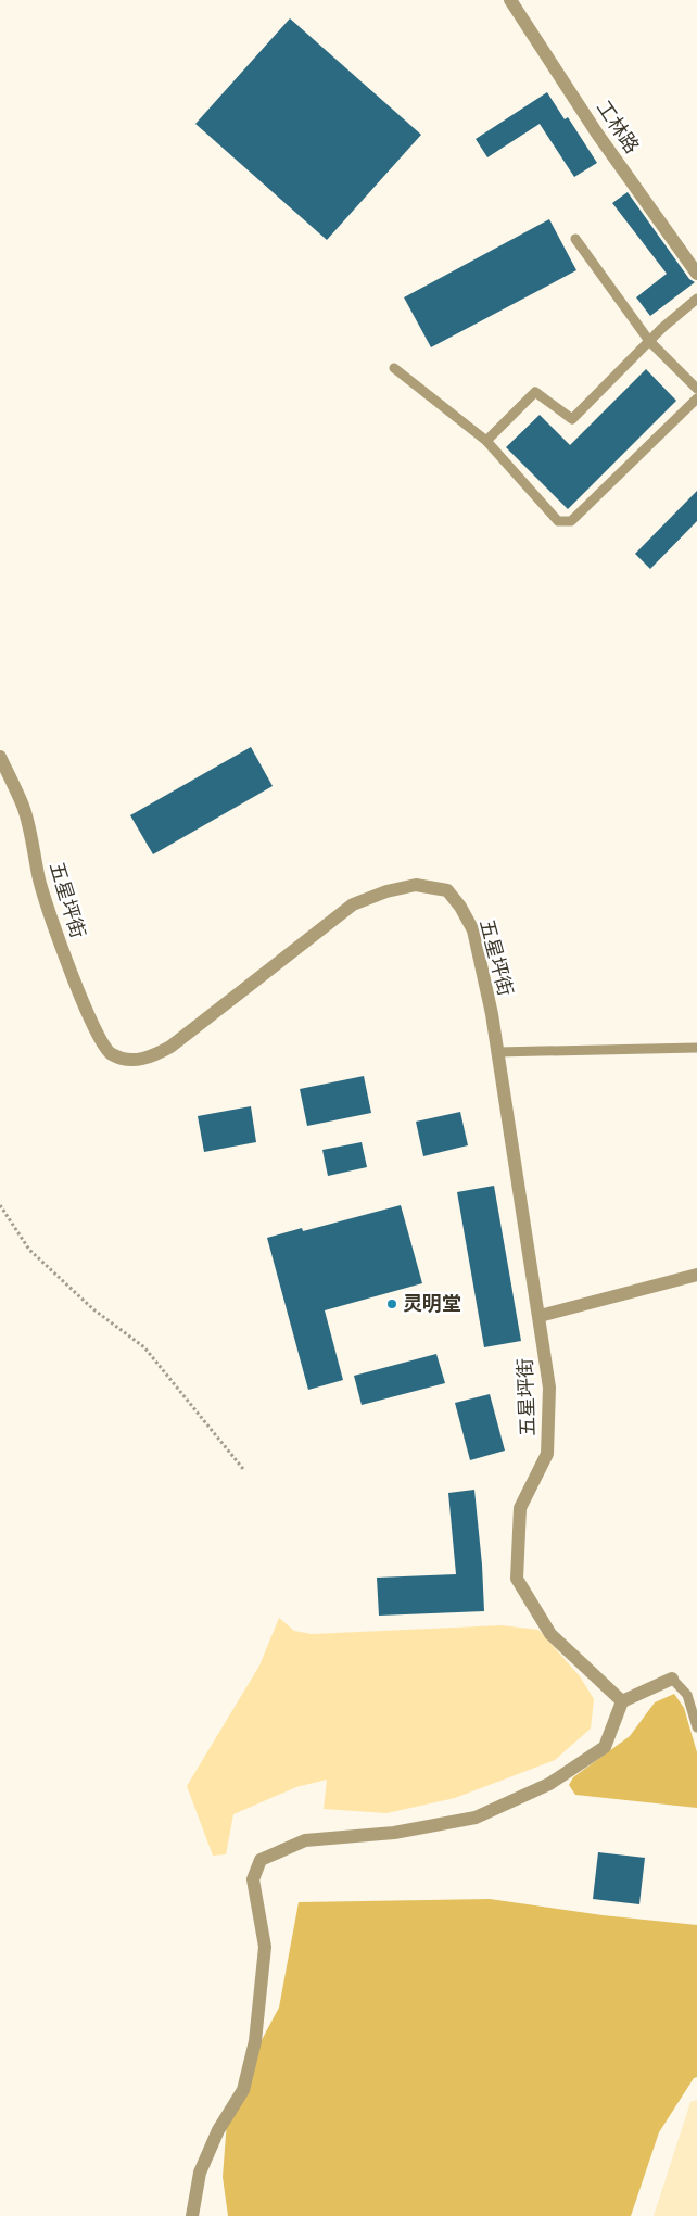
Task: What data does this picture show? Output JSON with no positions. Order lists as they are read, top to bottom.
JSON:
{
  "streets": {
    "street": ["工林路", "五星坪街"]
  },
  "places": ["灵明堂"]
}
